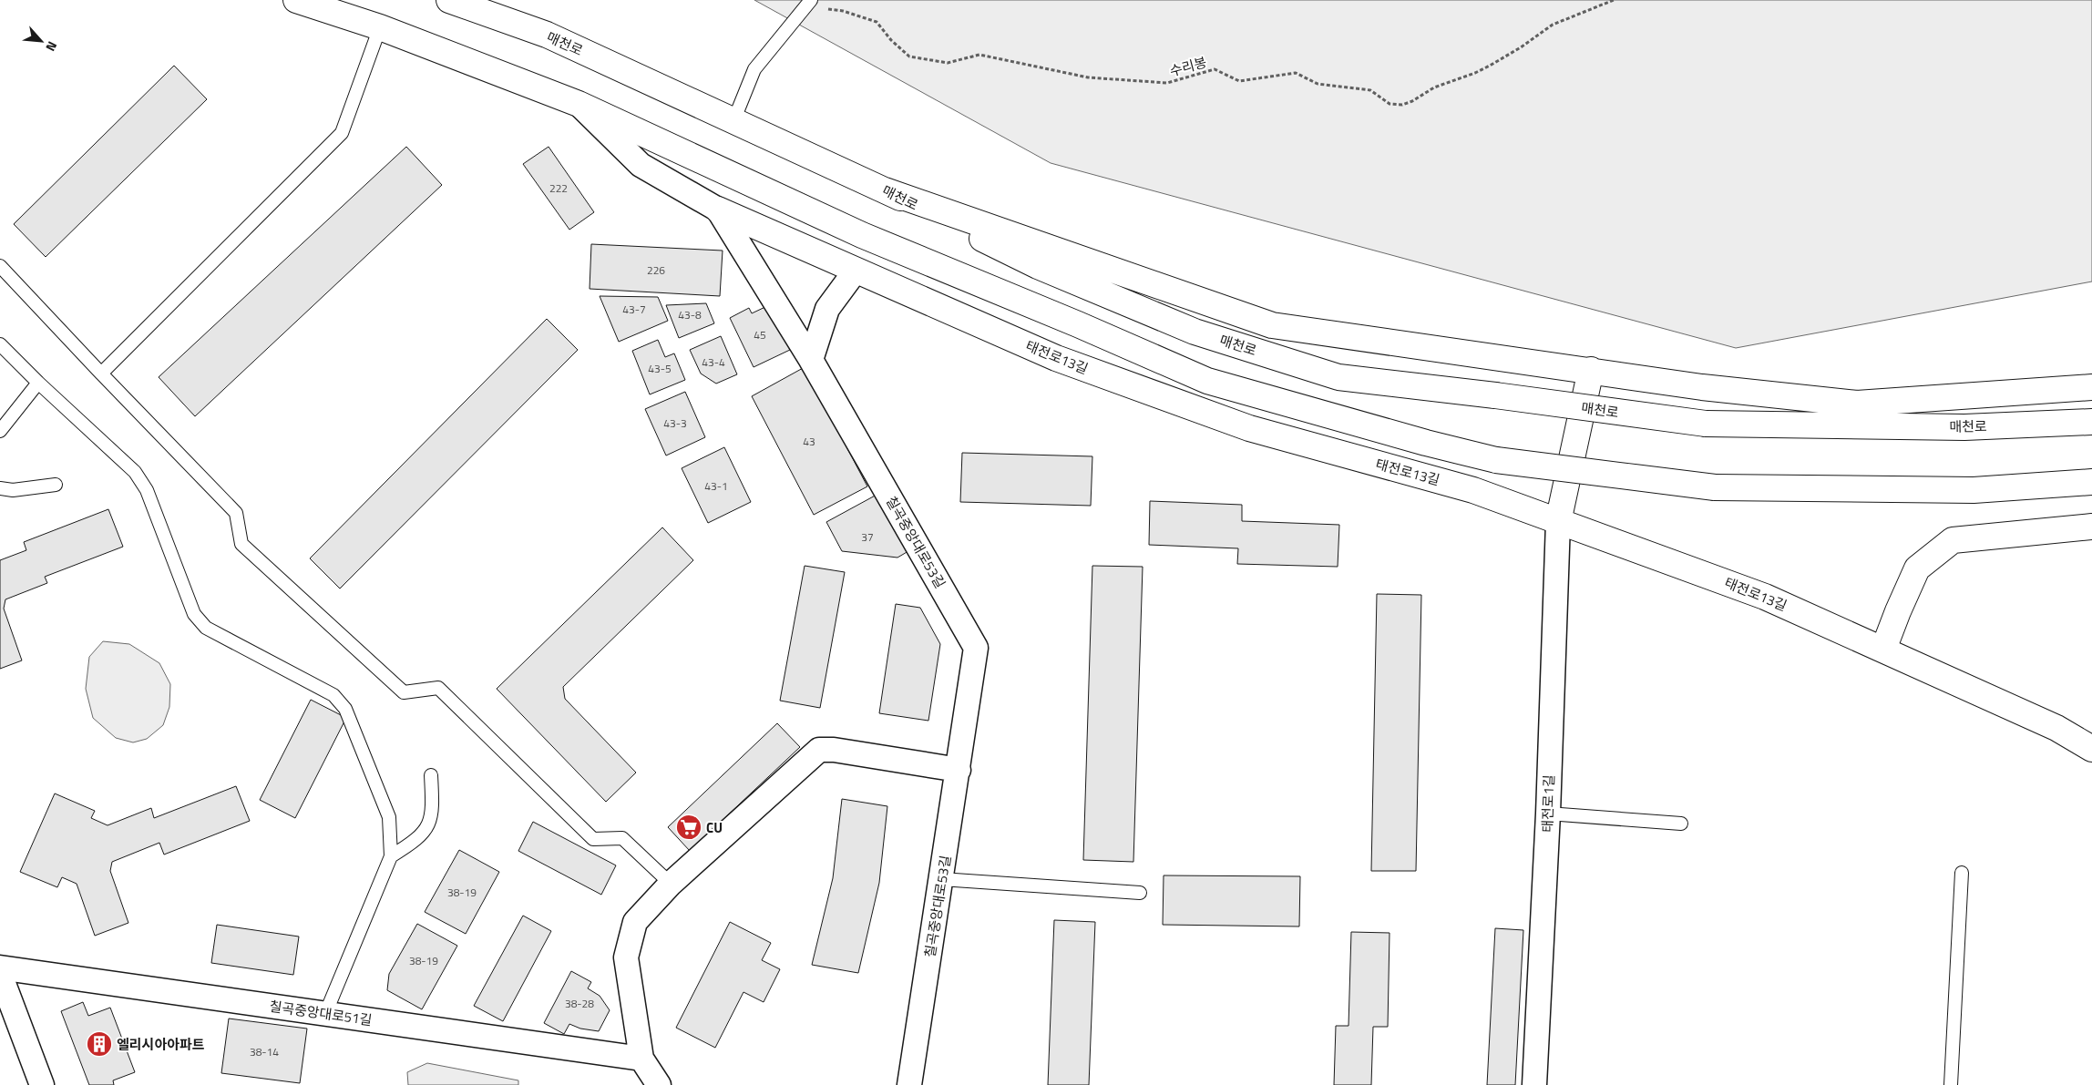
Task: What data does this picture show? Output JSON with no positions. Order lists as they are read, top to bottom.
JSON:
{
  "streets": {
    "main road": ["매천로", "태전로13길"],
    "street": ["칠곡중앙대로53길", "태전로1길", "칠곡중앙대로51길"],
    "path": ["수리봉"]
  },
  "crossings": [
    ["태전로13길", "칠곡중앙대로53길"],
    ["태전로13길", "태전로1길"]
  ],
  "places": {
    "supermarket": ["CU"],
    "building": ["엘리시아아파트"]
  },
  "house_numbers": [
    "222",
    "226",
    "43-7",
    "43-8",
    "45",
    "43-4",
    "43-5",
    "43-3",
    "43",
    "43-1",
    "37",
    "38-19",
    "38-19",
    "38-28",
    "38-14"
  ],
  "north": "bottom right"
}
